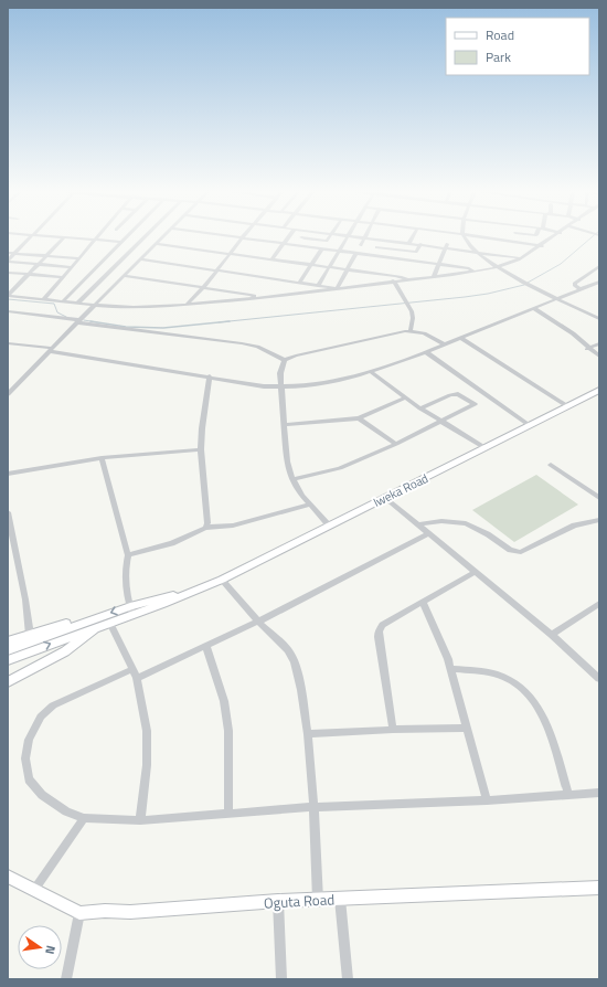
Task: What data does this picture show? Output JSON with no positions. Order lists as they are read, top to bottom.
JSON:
{
  "streets": {
    "main road": ["Iweka Road", "Oguta Road"]
  },
  "legend": ["Road", "Park"],
  "north": "right"
}
